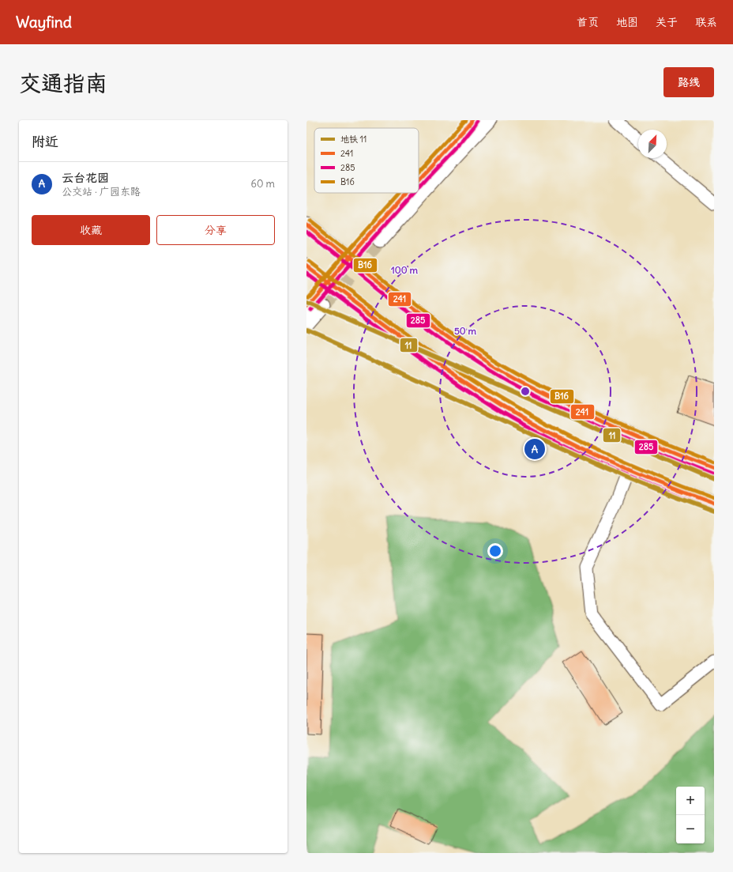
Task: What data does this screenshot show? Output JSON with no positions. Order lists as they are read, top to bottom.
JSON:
{
  "lines": [
    "transit line 241",
    "transit line B16",
    "transit line 285",
    "metro line 11"
  ],
  "legend": [
    "地铁 11",
    "241",
    "285",
    "B16"
  ],
  "north": "top right",
  "page": {
    "header": "Wayfind",
    "nav": [
      "首页",
      "地图",
      "关于",
      "联系"
    ],
    "buttons": [
      "路线",
      ["收藏", "分享"]
    ],
    "title": "交通指南",
    "heading": "附近",
    "list": [
      {
        "mark": "A",
        "name": "云台花园",
        "note": "公交站 · 广园东路",
        "value": "60 m"
      }
    ],
    "pins": "A",
    "map_buttons": ["+", "−"]
  },
  "rings": ["100 m", "50 m"]
}
